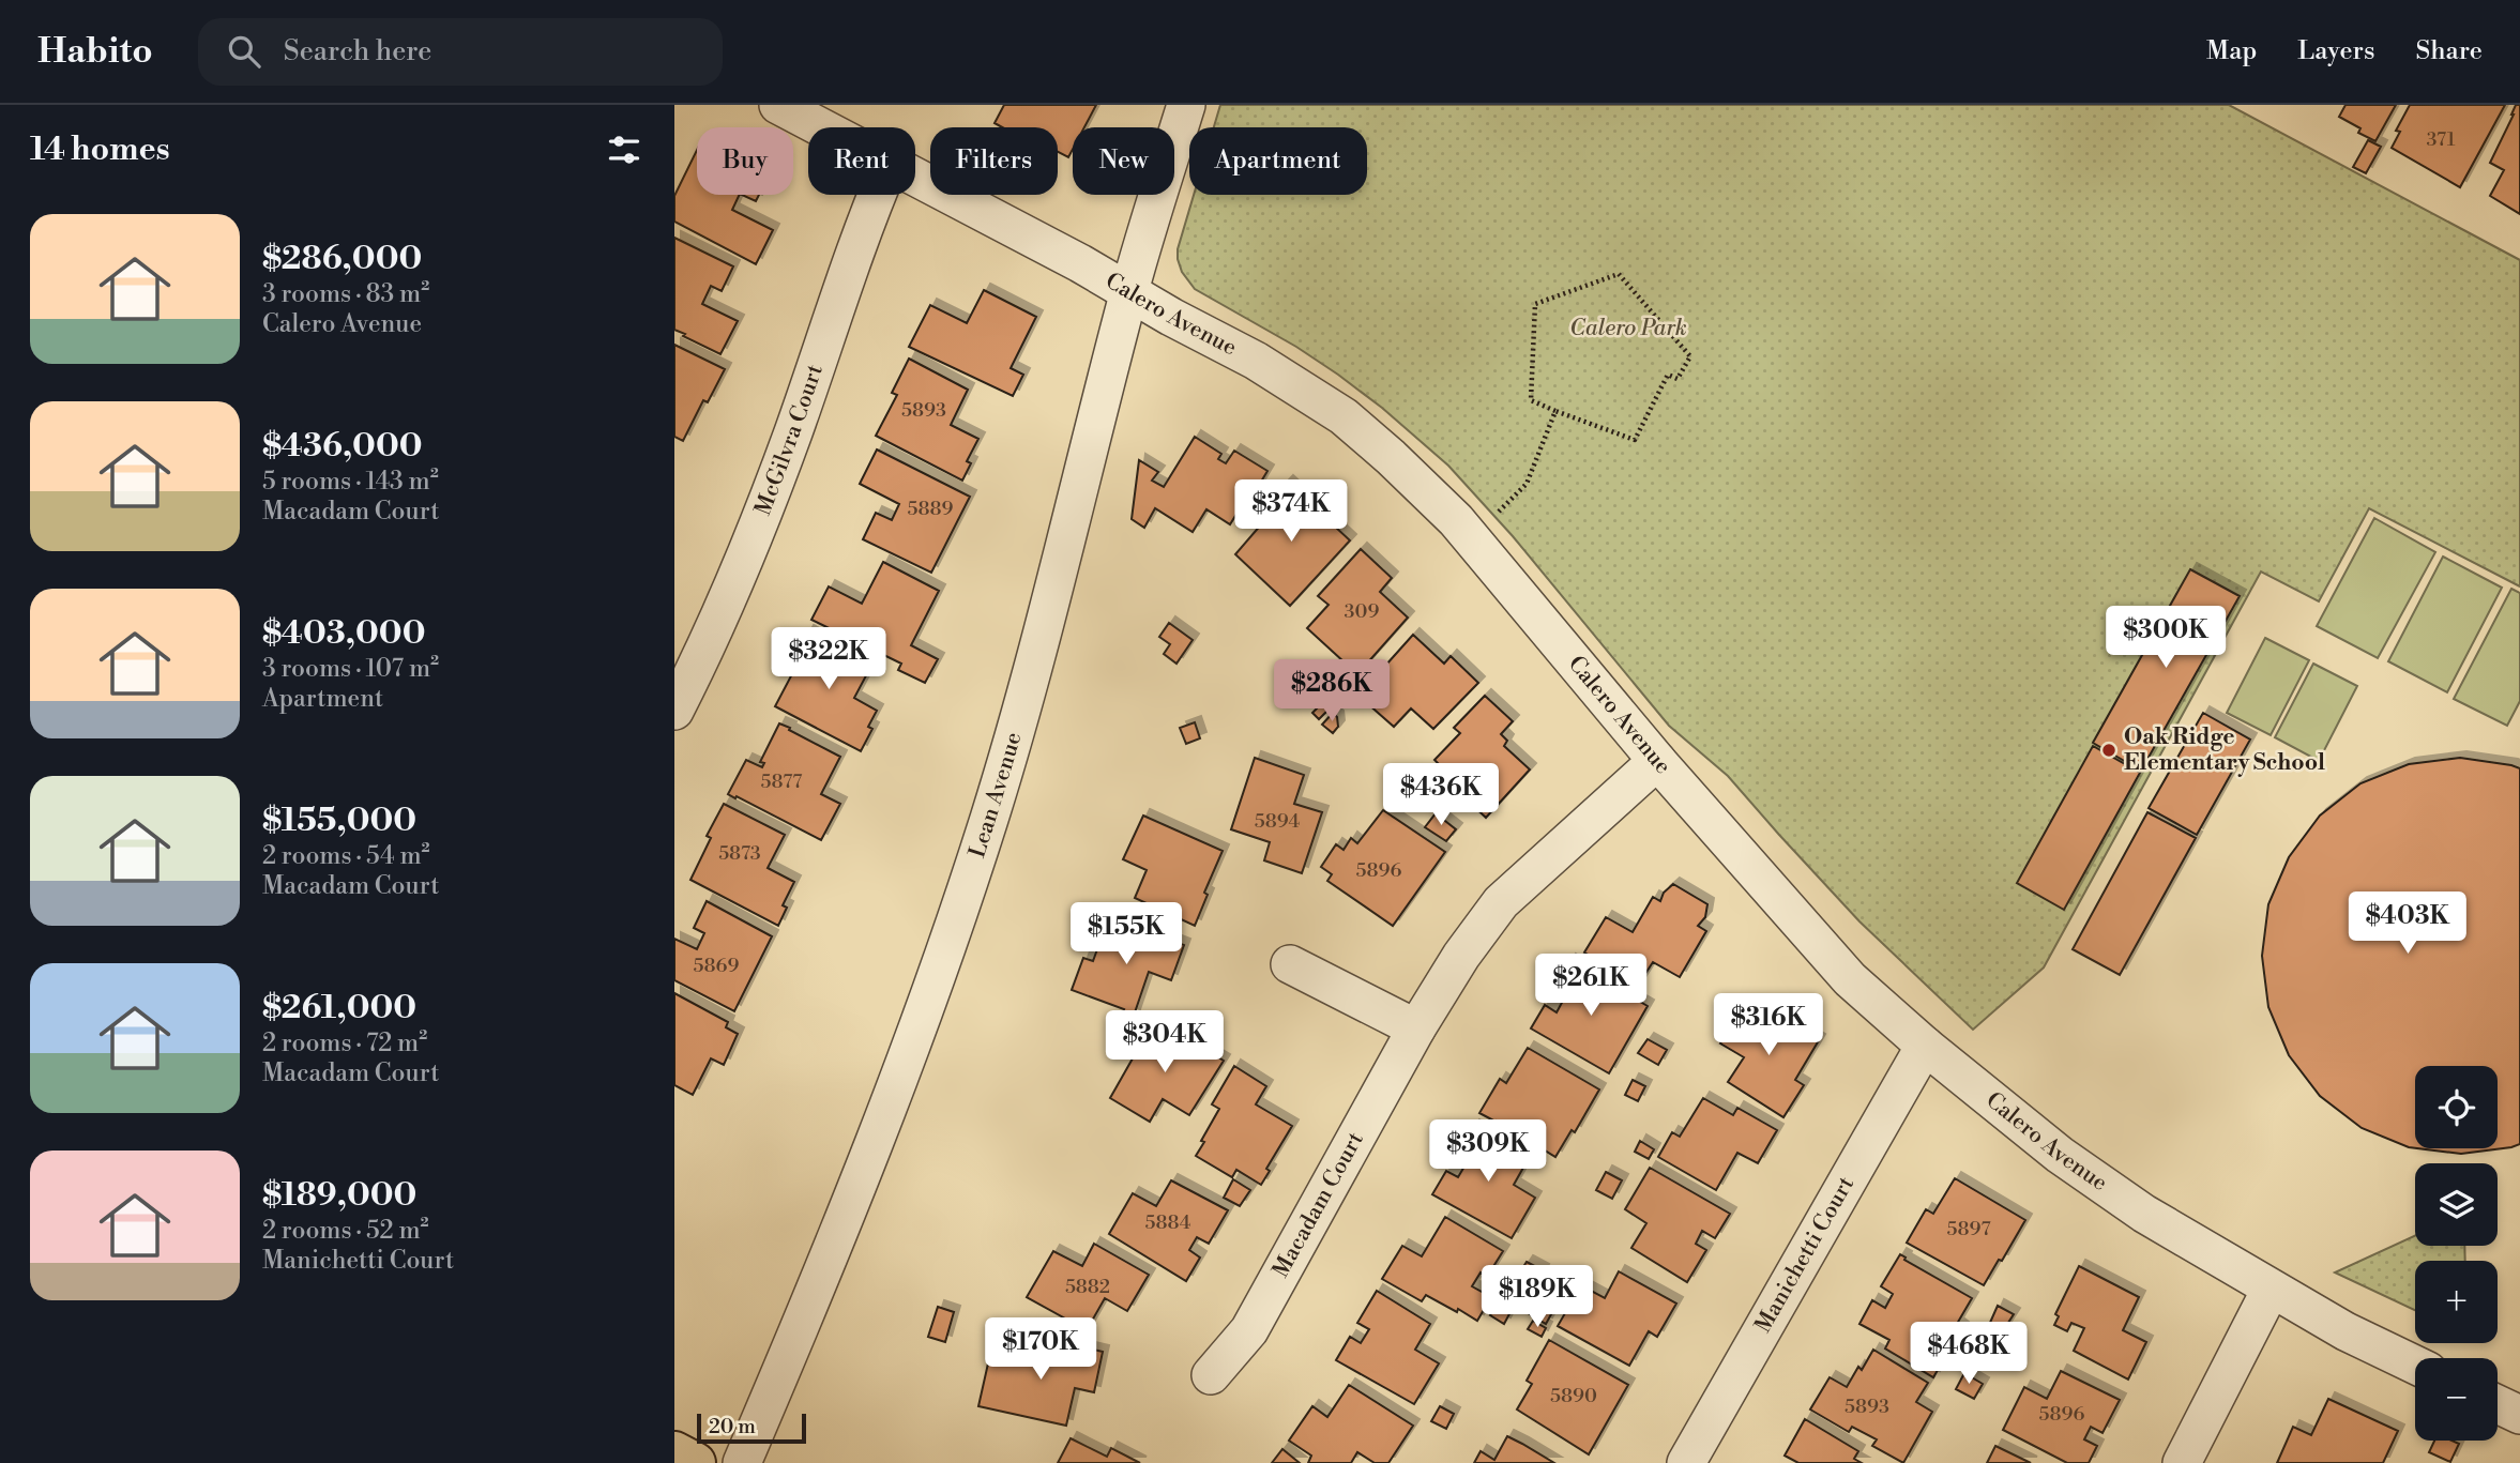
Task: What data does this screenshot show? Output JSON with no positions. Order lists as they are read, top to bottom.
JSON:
{
  "streets": {
    "street": [
      "Calero Avenue",
      "McGilvra Court",
      "Lean Avenue",
      "Macadam Court",
      "Manichetti Court"
    ]
  },
  "crossings": [
    ["Calero Avenue", "Lean Avenue"],
    ["Calero Avenue", "Macadam Court"],
    ["Calero Avenue", "Manichetti Court"]
  ],
  "parks": ["Calero Park"],
  "places": ["Oak Ridge Elementary School"],
  "house_numbers": [
    "371",
    "5893",
    "5889",
    "309",
    "5877",
    "5894",
    "5873",
    "5896",
    "5869",
    "5884",
    "5897",
    "5882",
    "5890",
    "5893",
    "5896"
  ],
  "scale_bar": "20 m",
  "page": {
    "header": "Habito",
    "search": "Search here",
    "nav": ["Map", "Layers", "Share"],
    "heading": "14 homes",
    "chip": [
      "Buy",
      "Rent",
      "Filters",
      "New",
      "Apartment"
    ],
    "list": [
      {
        "name": "$286,000",
        "note": "3 rooms · 83 m² · Calero Avenue"
      },
      {
        "name": "$436,000",
        "note": "5 rooms · 143 m² · Macadam Court"
      },
      {
        "name": "$403,000",
        "note": "3 rooms · 107 m² · Apartment"
      },
      {
        "name": "$155,000",
        "note": "2 rooms · 54 m² · Macadam Court"
      },
      {
        "name": "$261,000",
        "note": "2 rooms · 72 m² · Macadam Court"
      },
      {
        "name": "$189,000",
        "note": "2 rooms · 52 m² · Manichetti Court"
      }
    ],
    "price": [
      "$374K",
      "$300K",
      "$322K",
      "$286K",
      "$436K",
      "$403K",
      "$155K",
      "$261K",
      "$316K",
      "$304K",
      "$309K",
      "$189K",
      "$170K",
      "$468K"
    ],
    "map_buttons": ["+", "−"],
    "scale": "20 m"
  }
}
